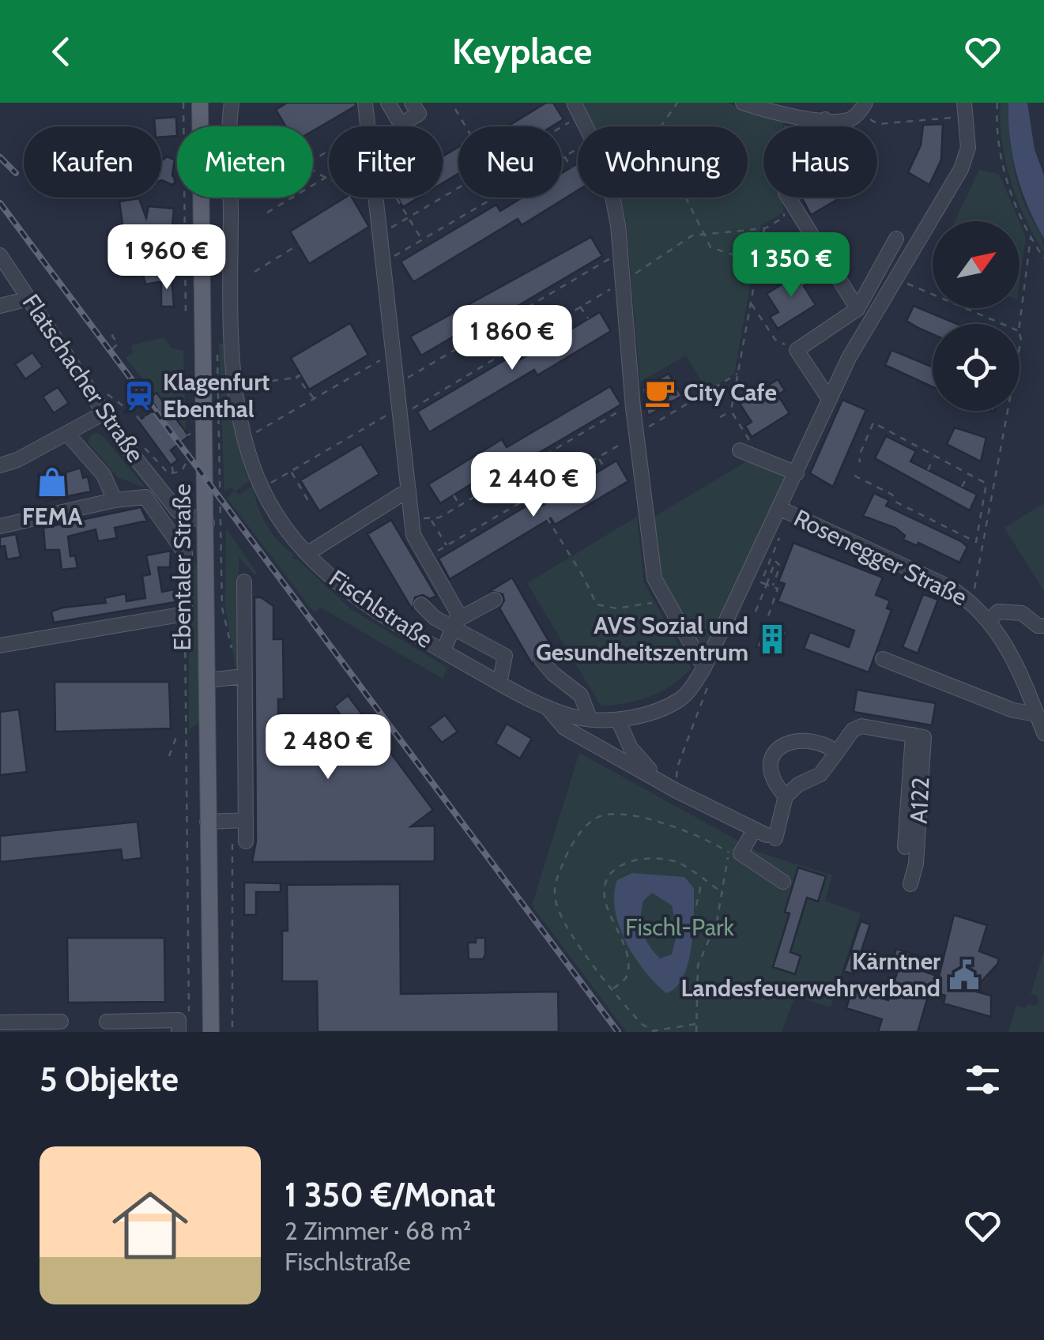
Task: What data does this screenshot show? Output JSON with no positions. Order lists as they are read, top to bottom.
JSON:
{
  "streets": {
    "main road": ["Ebentaler Straße"],
    "street": [
      "Flatschacher Straße",
      "Rosenegger Straße",
      "Fischlstraße",
      "A122"
    ]
  },
  "crossings": [
    ["Flatschacher Straße", "Ebentaler Straße"],
    ["Rosenegger Straße", "Fischlstraße"]
  ],
  "parks": ["Fischl-Park"],
  "places": {
    "cafe": ["City Cafe"],
    "station": ["Klagenfurt Ebenthal"],
    "shop": ["FEMA"],
    "building": ["AVS Sozial und Gesundheitszentrum"],
    "public building": ["Kärntner Landesfeuerwehrverband"]
  },
  "north": "top right",
  "page": {
    "header": "Keyplace",
    "chip": [
      "Kaufen",
      "Mieten",
      "Filter",
      "Neu",
      "Wohnung",
      "Haus"
    ],
    "price": [
      "1 960 €",
      "1 350 €",
      "1 860 €",
      "2 440 €",
      "2 480 €"
    ],
    "heading": "5 Objekte",
    "list": [
      {
        "name": "1 350 €/Monat",
        "note": "2 Zimmer · 68 m² · Fischlstraße"
      }
    ]
  }
}
